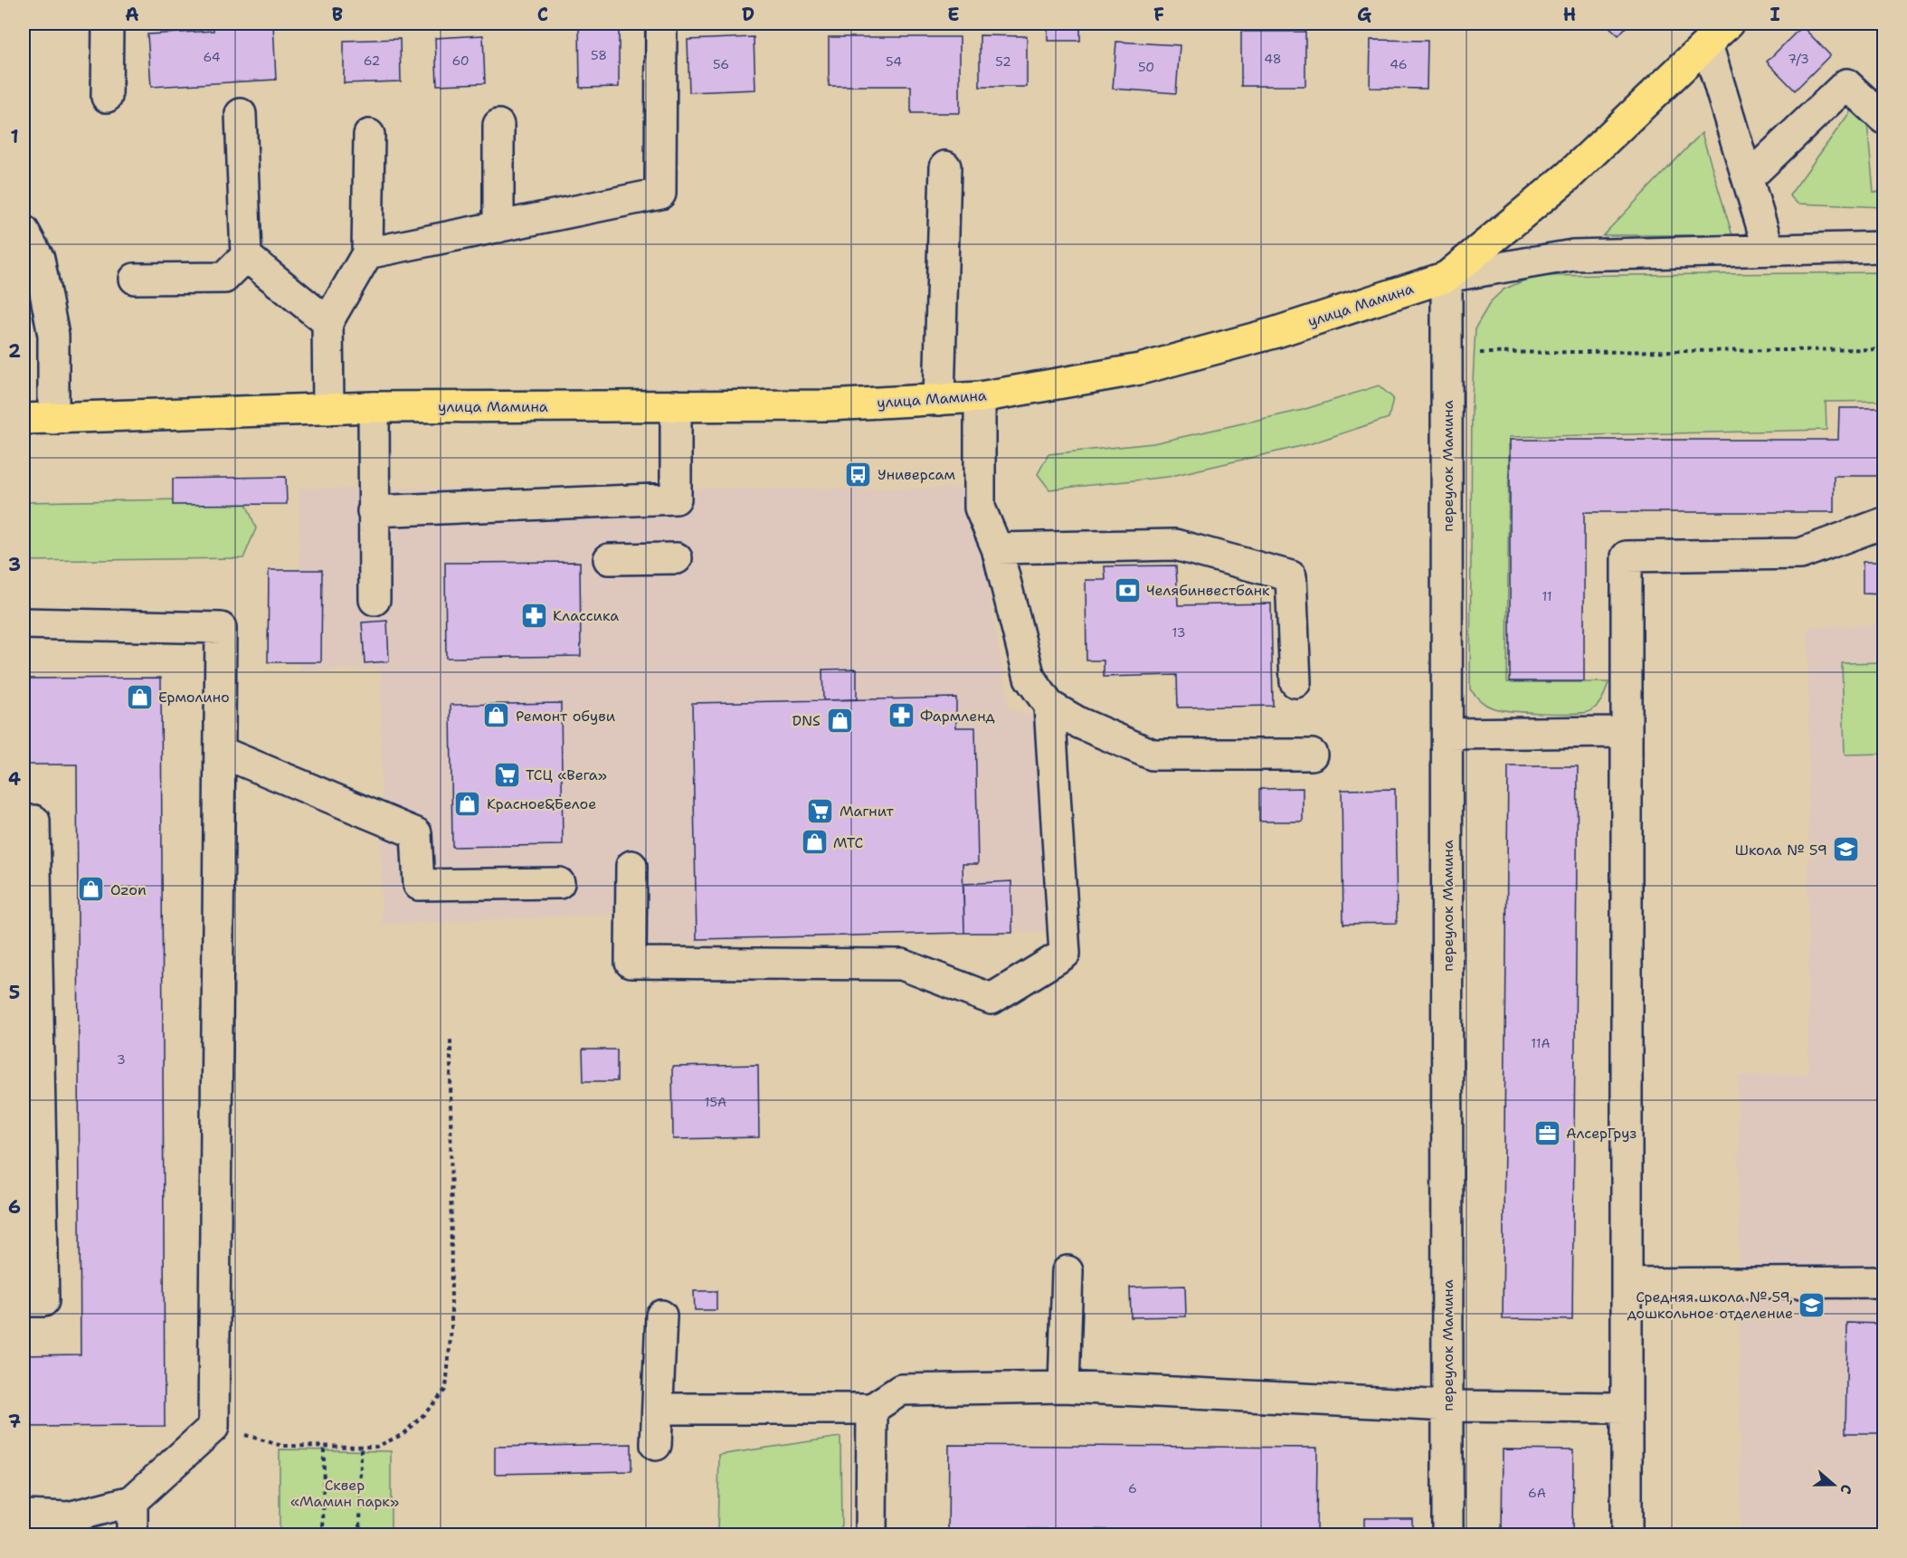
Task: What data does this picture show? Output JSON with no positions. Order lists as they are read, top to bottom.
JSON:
{
  "streets": {
    "main road": ["улица Мамина"],
    "street": ["переулок Мамина"]
  },
  "crossings": [
    ["улица Мамина", "переулок Мамина"]
  ],
  "parks": ["Сквер «Мамин парк»"],
  "places": {
    "bus stop": ["Универсам"],
    "bank": ["Челябинвестбанк"],
    "pharmacy": ["Классика", "Фармленд"],
    "shop": [
      "Ермолино",
      "Ремонт обуви",
      "DNS",
      "Красное&Белое",
      "МТС",
      "Ozon"
    ],
    "supermarket": ["ТСЦ «Вега»", "Магнит"],
    "school or university": ["Школа № 59", "Средняя школа № 59, дошкольное отделение"],
    "office": ["АлсерГруз"]
  },
  "house_numbers": [
    "58",
    "64",
    "48",
    "7/3",
    "62",
    "60",
    "54",
    "52",
    "56",
    "46",
    "50",
    "11",
    "13",
    "11А",
    "3",
    "15А",
    "6",
    "6А"
  ],
  "north": "right",
  "grid": {
    "columns": [
      "A",
      "B",
      "C",
      "D",
      "E",
      "F",
      "G",
      "H",
      "I"
    ],
    "rows": [
      "1",
      "2",
      "3",
      "4",
      "5",
      "6",
      "7"
    ]
  }
}
